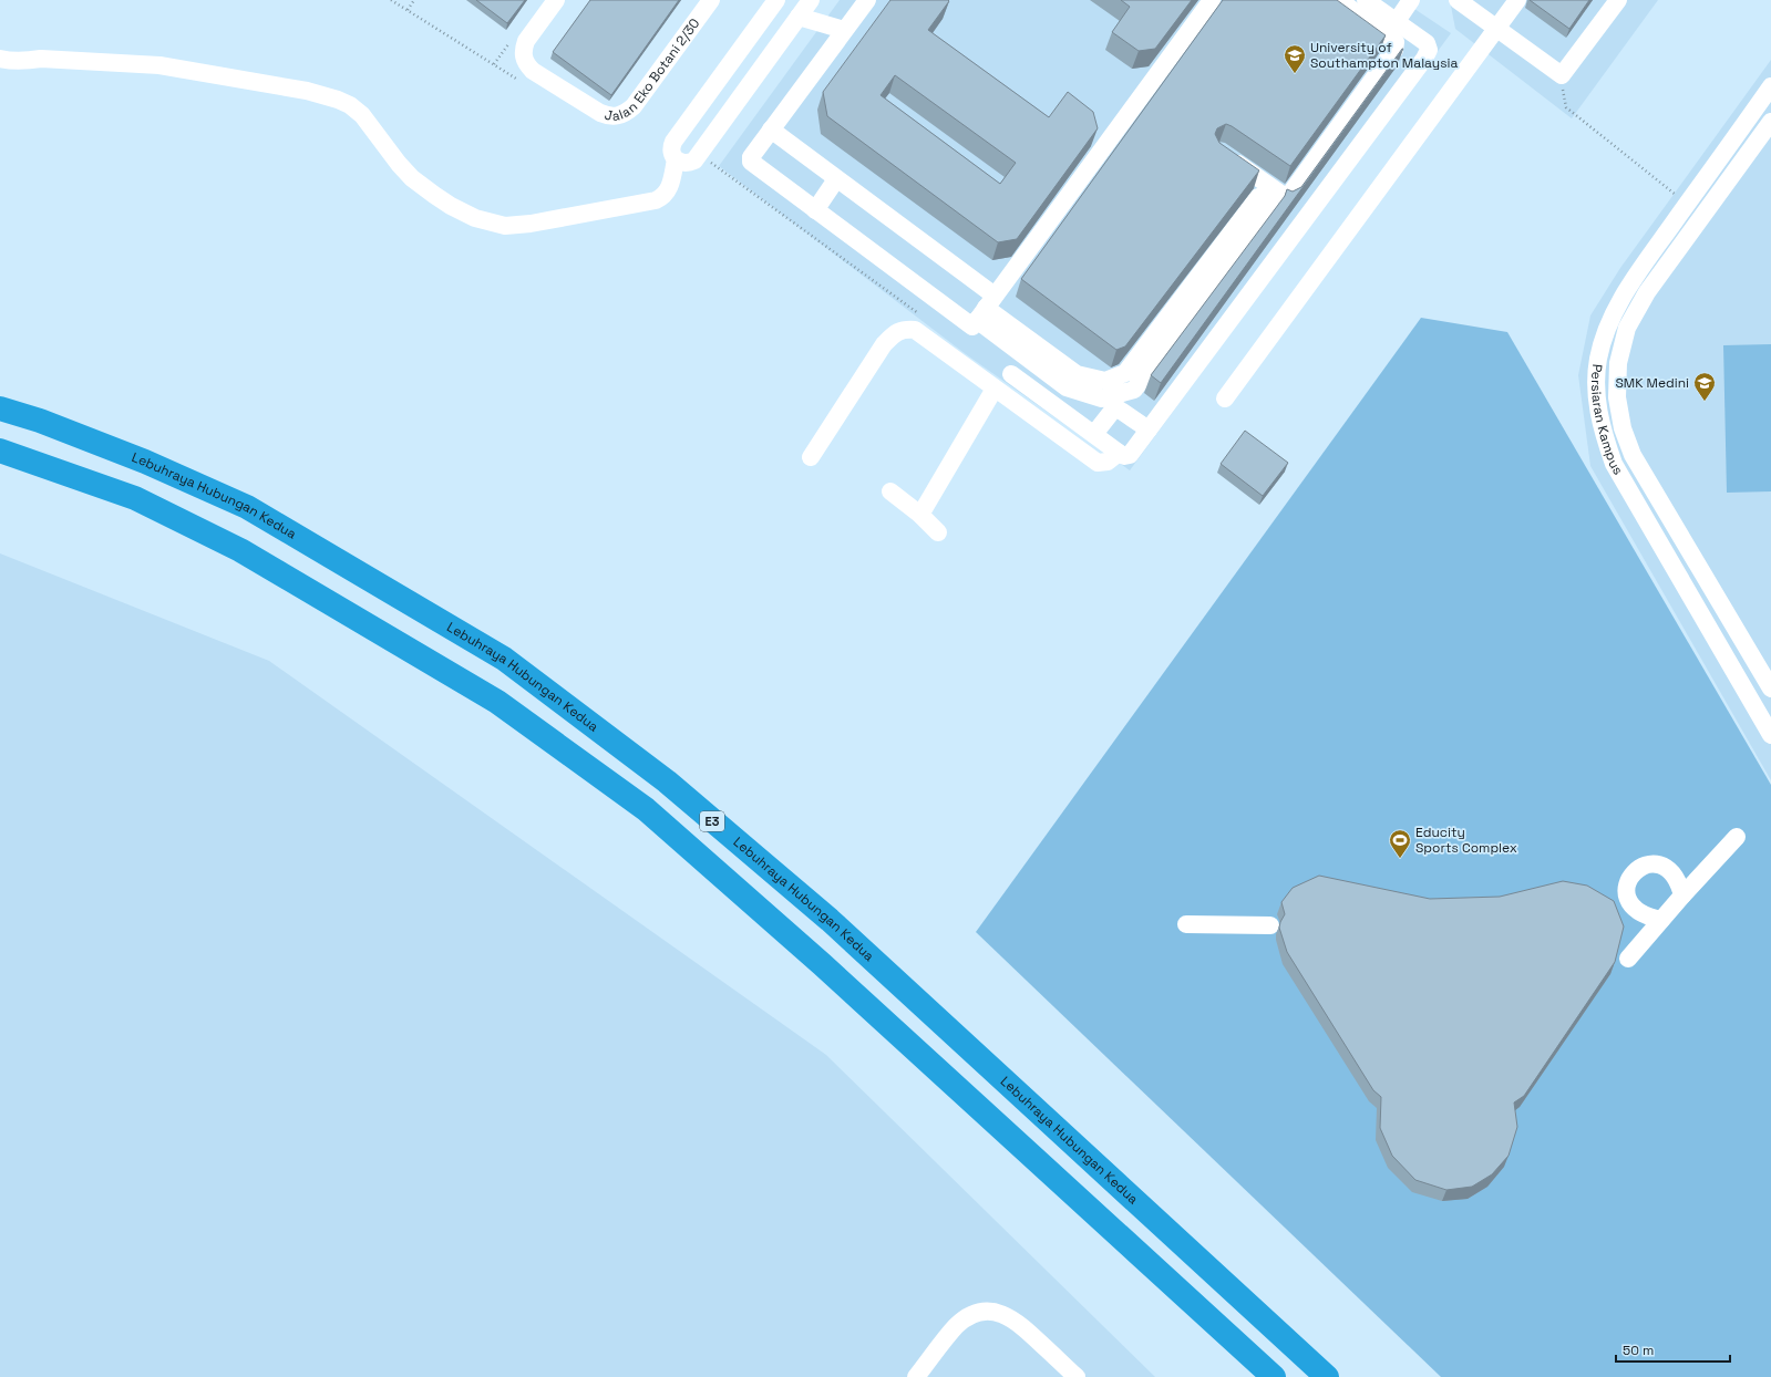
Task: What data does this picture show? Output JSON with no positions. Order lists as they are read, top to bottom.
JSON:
{
  "streets": {
    "highway": ["Lebuhraya Hubungan Kedua", "E3"],
    "street": ["Jalan Eko Botani 2/30", "Persiaran Kampus"]
  },
  "places": {
    "school or university": ["University of Southampton Malaysia", "SMK Medini"],
    "sports": ["Educity Sports Complex"]
  },
  "scale_bar": "50 m"
}
